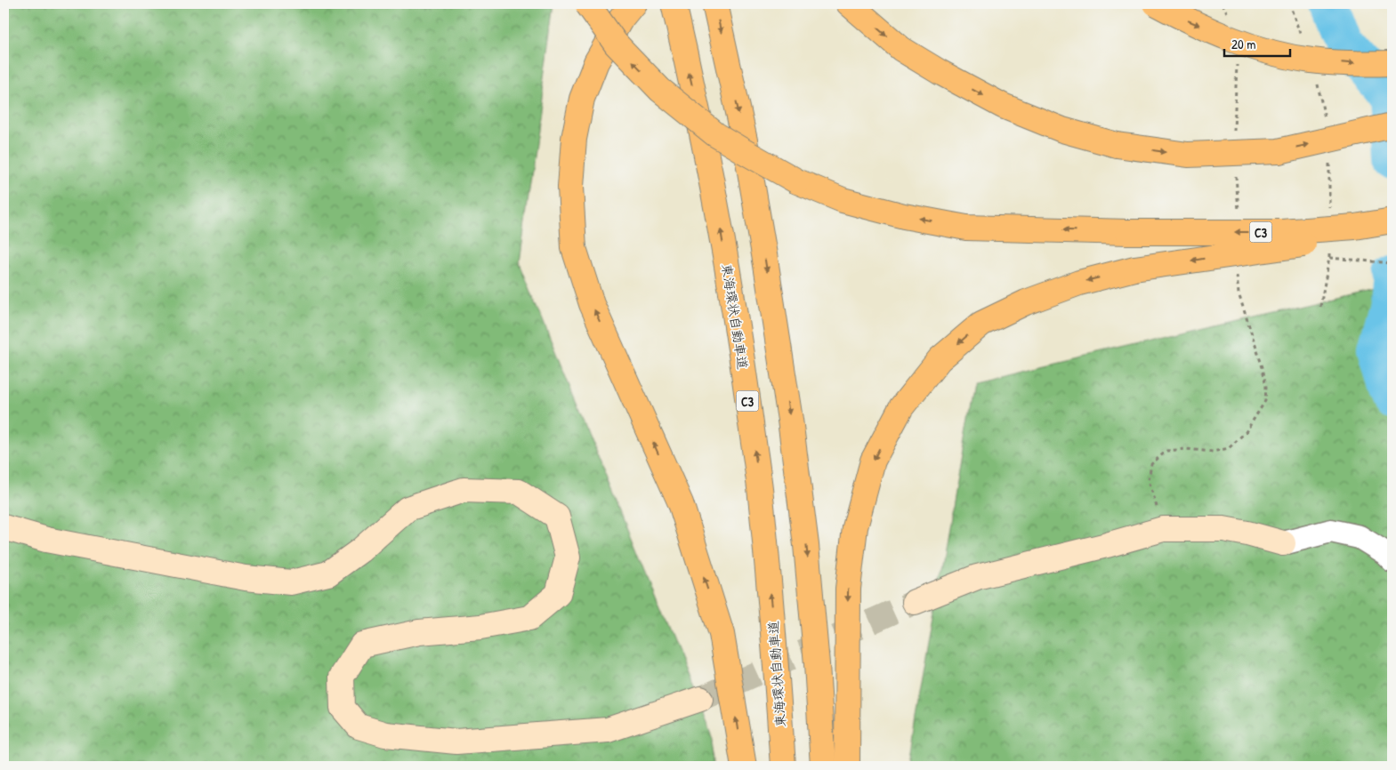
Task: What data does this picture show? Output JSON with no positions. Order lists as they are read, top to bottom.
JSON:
{
  "streets": {
    "highway": ["C3", "東海環状自動車道"]
  },
  "scale_bar": "20 m"
}
